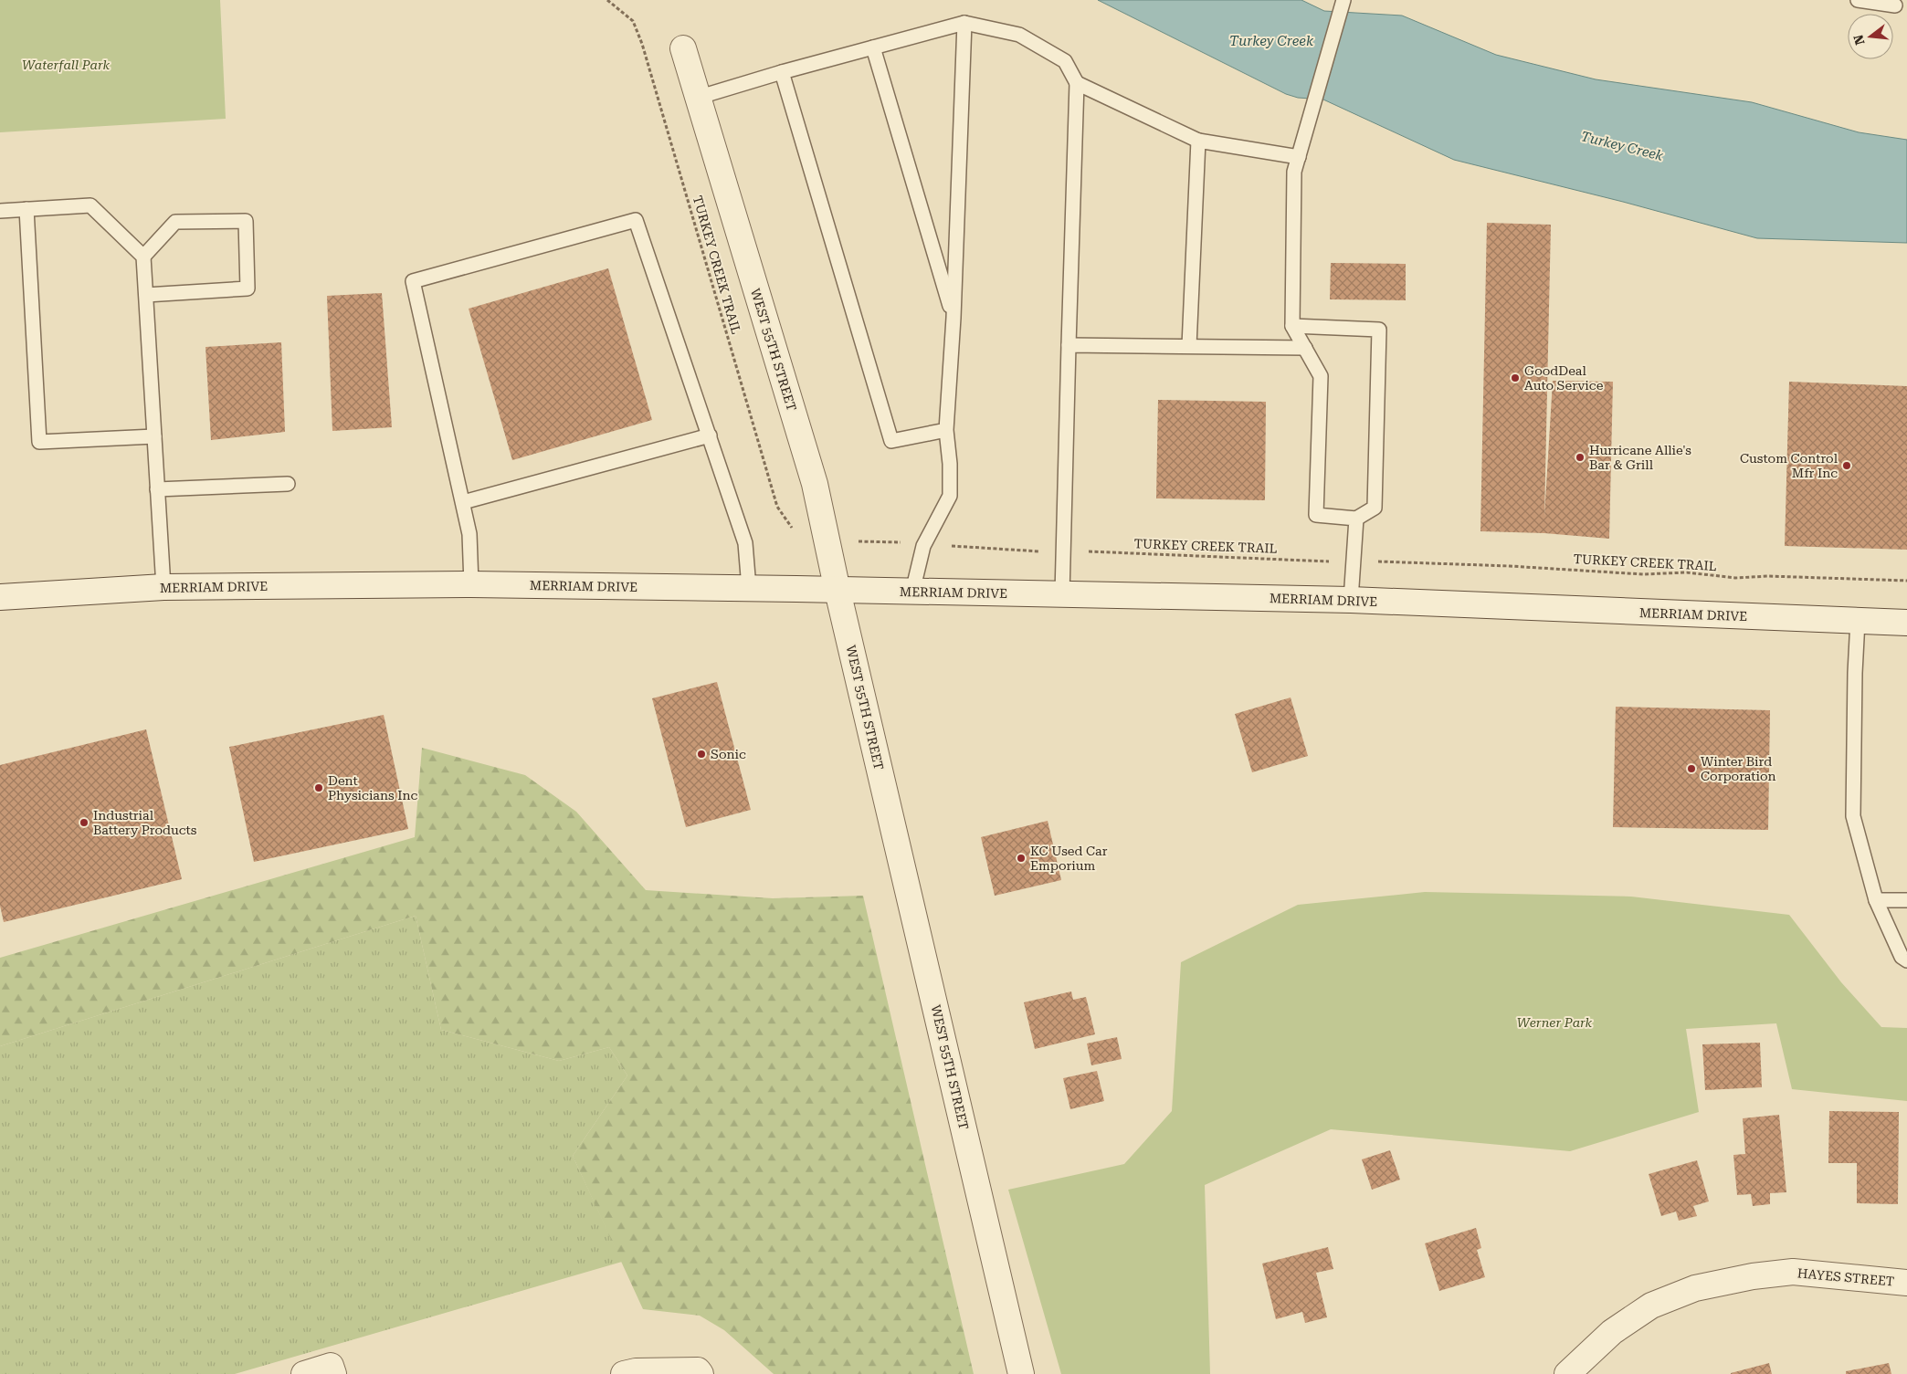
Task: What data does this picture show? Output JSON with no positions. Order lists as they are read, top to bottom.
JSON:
{
  "streets": {
    "main road": ["WEST 55TH STREET", "MERRIAM DRIVE", "HAYES STREET"],
    "path": ["TURKEY CREEK TRAIL"]
  },
  "crossings": [
    ["WEST 55TH STREET", "MERRIAM DRIVE"]
  ],
  "water": ["Turkey Creek"],
  "parks": ["Waterfall Park", "Werner Park"],
  "places": [
    "GoodDeal Auto Service",
    "Hurricane Allie's Bar & Grill",
    "Custom Control Mfr Inc",
    "Sonic",
    "Winter Bird Corporation",
    "Dent Physicians Inc",
    "Industrial Battery Products",
    "KC Used Car Emporium"
  ],
  "north": "left"
}
